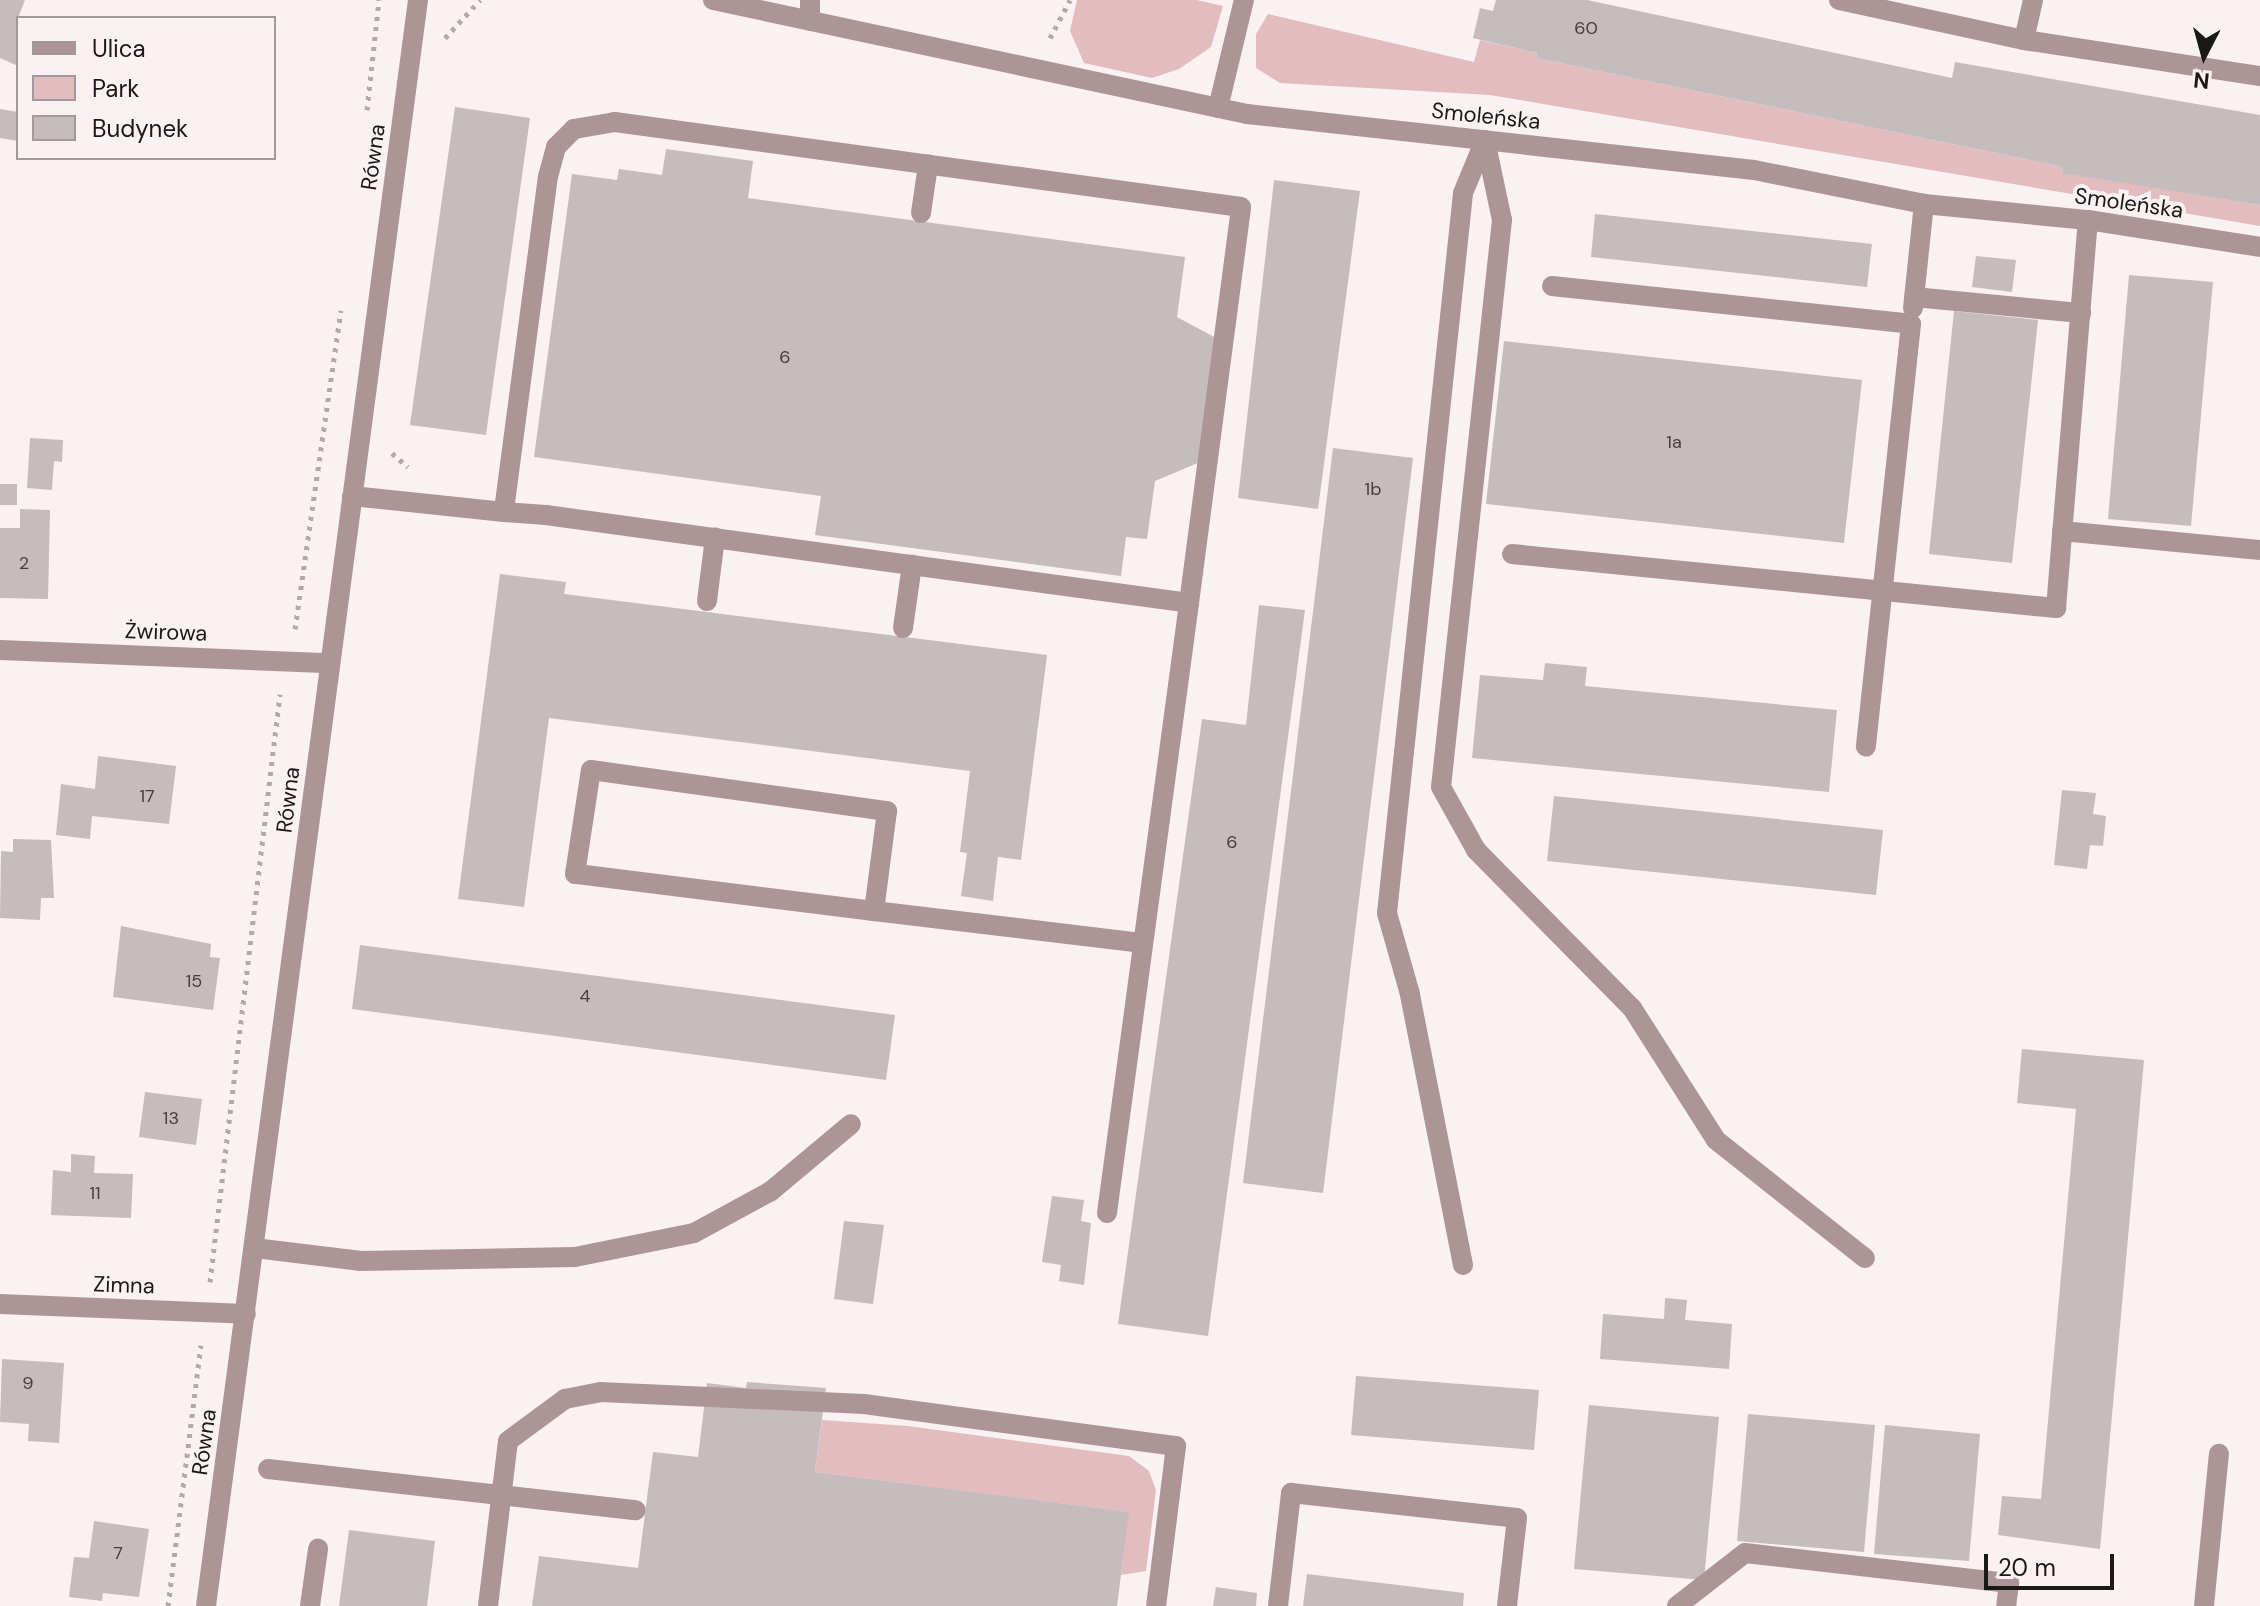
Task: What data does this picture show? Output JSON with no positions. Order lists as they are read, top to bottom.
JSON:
{
  "streets": {
    "street": [
      "Smoleńska",
      "Równa",
      "Żwirowa",
      "Zimna"
    ]
  },
  "crossings": [
    ["Równa", "Żwirowa"],
    ["Równa", "Zimna"]
  ],
  "house_numbers": [
    "60",
    "6",
    "1a",
    "1b",
    "2",
    "17",
    "6",
    "15",
    "4",
    "13",
    "11",
    "9",
    "7"
  ],
  "legend": ["Ulica", "Park", "Budynek"],
  "scale_bar": "20 m",
  "north": "bottom"
}
